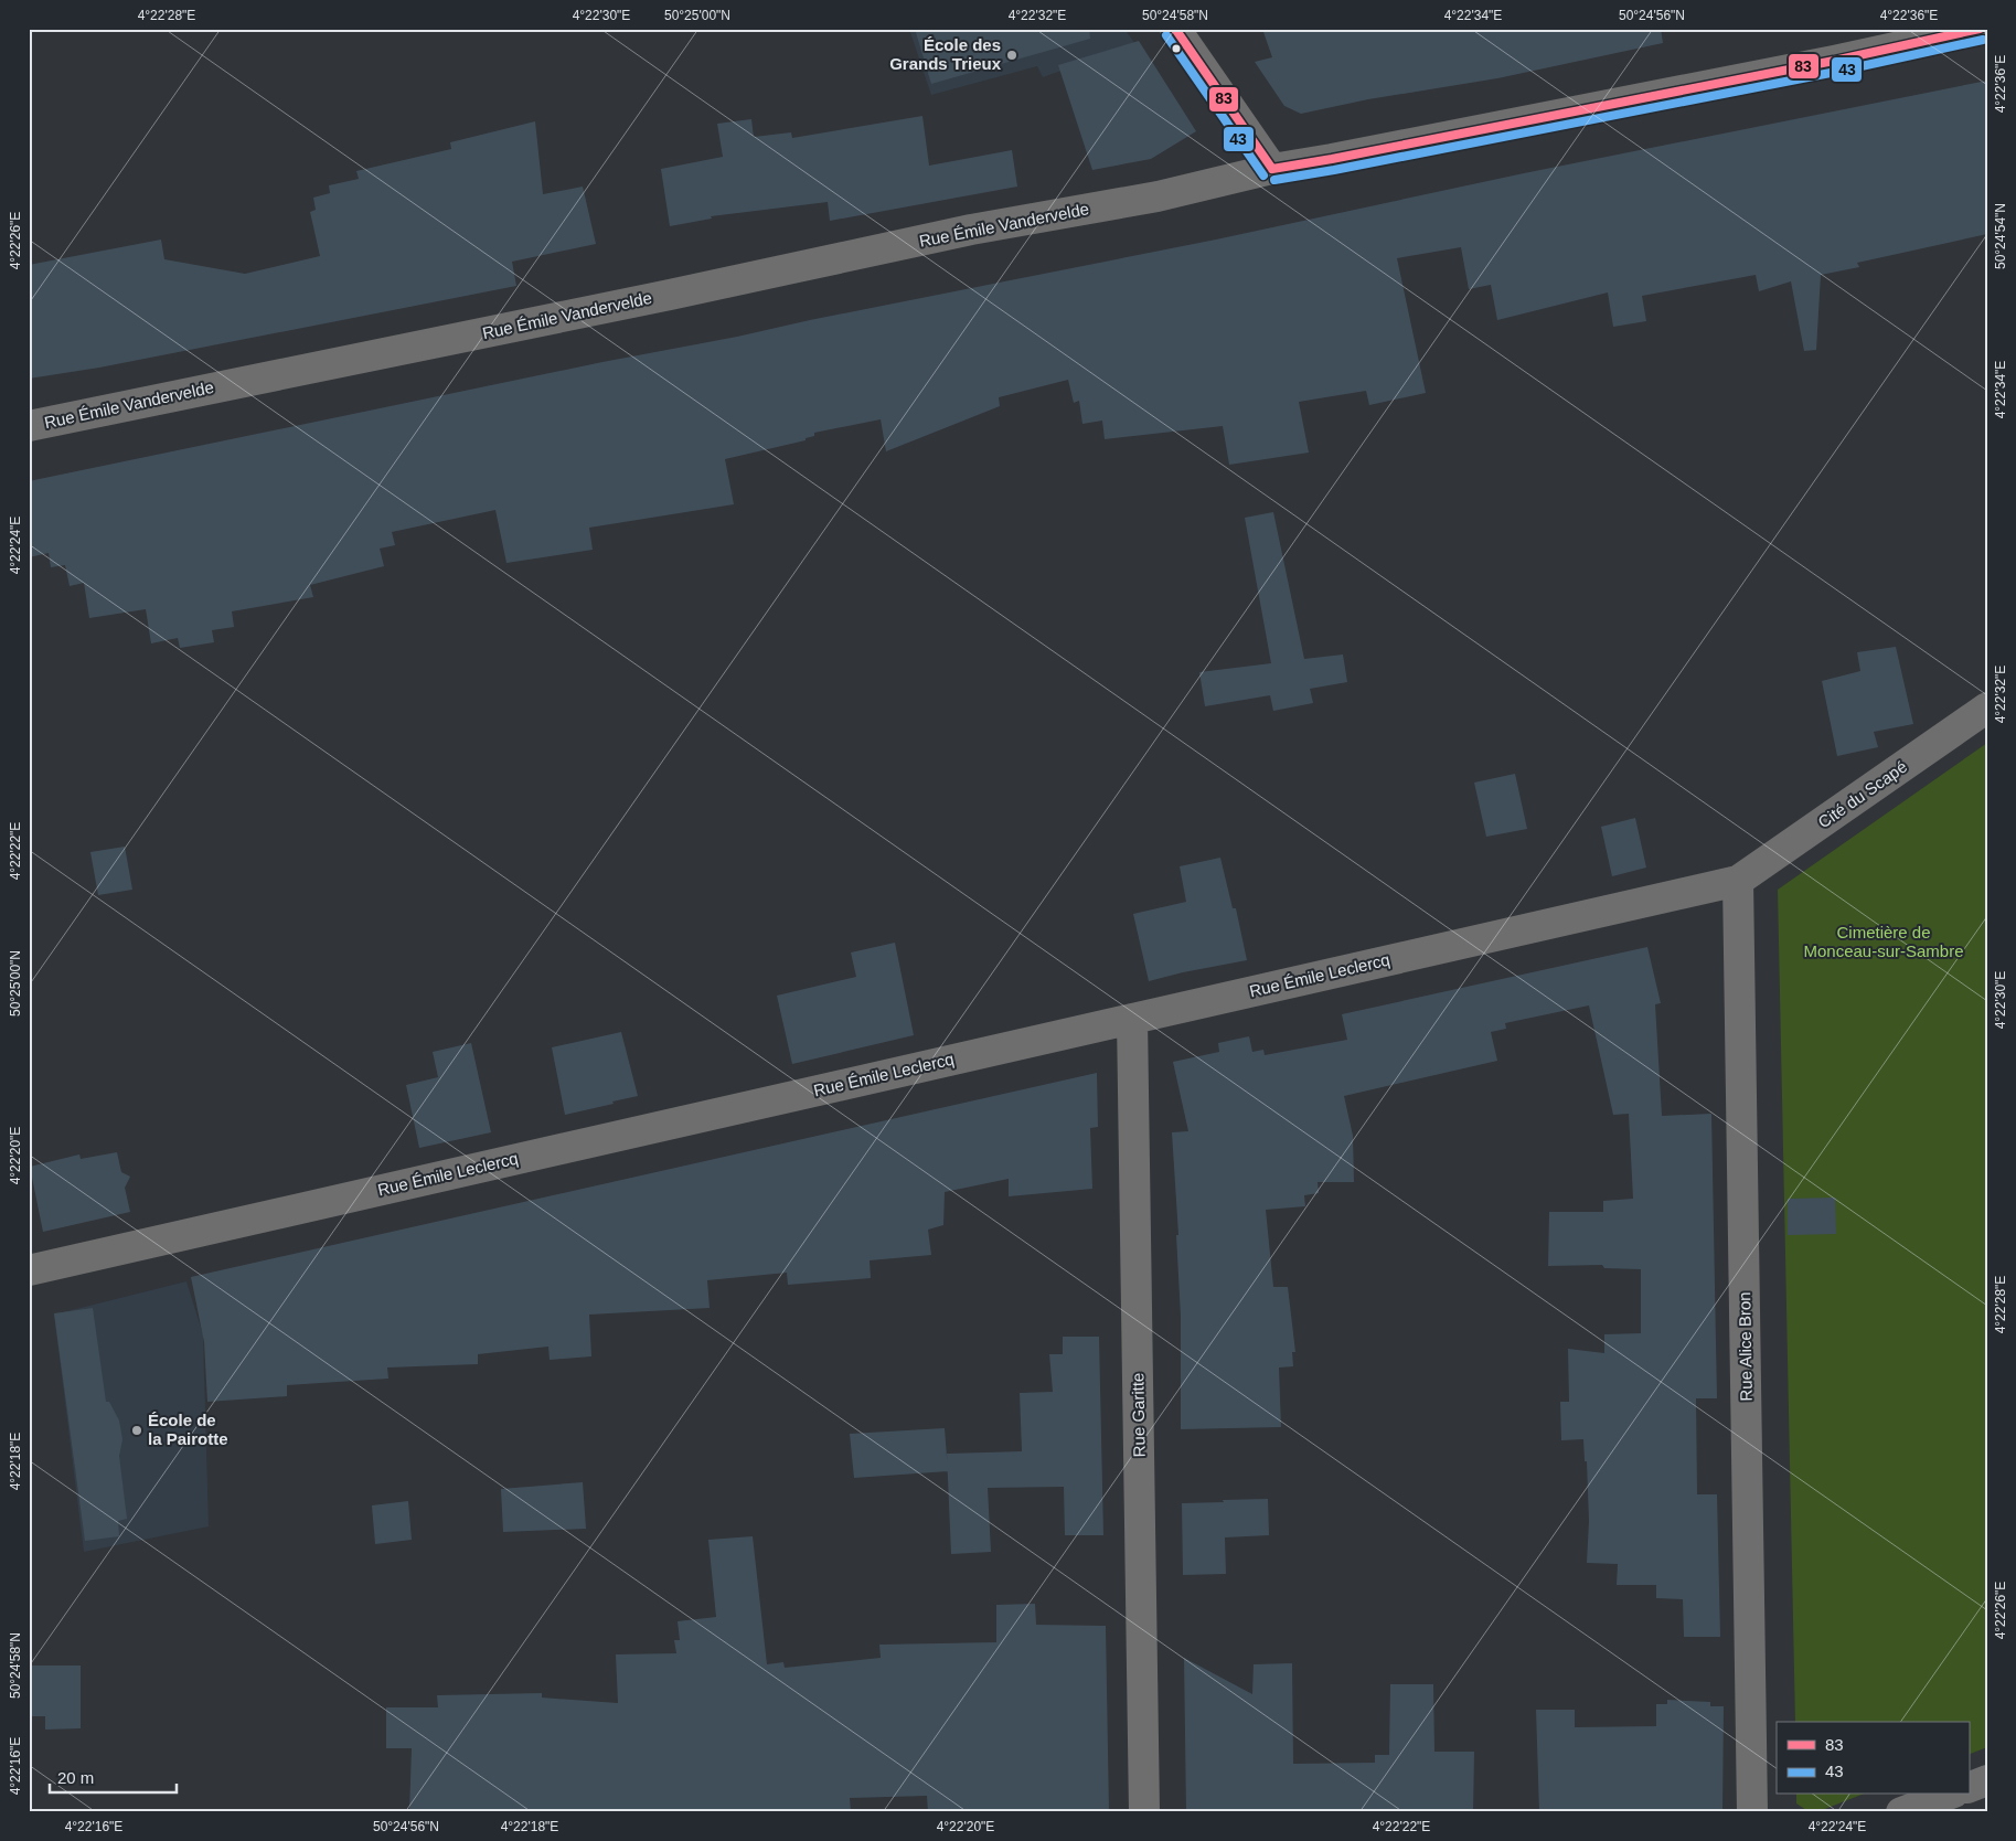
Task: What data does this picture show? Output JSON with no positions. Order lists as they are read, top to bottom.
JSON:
{
  "streets": {
    "street": [
      "Rue Émile Vandervelde",
      "Cité du Scapé",
      "Rue Émile Leclercq",
      "Rue Alice Bron",
      "Rue Garitte"
    ]
  },
  "crossings": [
    ["Cité du Scapé", "Rue Émile Leclercq"],
    ["Cité du Scapé", "Rue Alice Bron"],
    ["Rue Émile Leclercq", "Rue Alice Bron"],
    ["Rue Émile Leclercq", "Rue Garitte"]
  ],
  "parks": ["Cimetière de Monceau-sur-Sambre"],
  "places": ["École des Grands Trieux", "École de la Pairotte"],
  "lines": ["transit line 83", "transit line 43"],
  "legend": ["83", "43"],
  "scale_bar": "20 m",
  "coordinates": [
    "4°22'28\"E",
    "4°22'30\"E",
    "50°25'00\"N",
    "4°22'32\"E",
    "50°24'58\"N",
    "4°22'34\"E",
    "50°24'56\"N",
    "4°22'36\"E",
    "50°24'54\"N",
    "4°22'26\"E",
    "4°22'24\"E",
    "4°22'22\"E",
    "4°22'20\"E",
    "4°22'18\"E",
    "4°22'16\"E"
  ]
}
